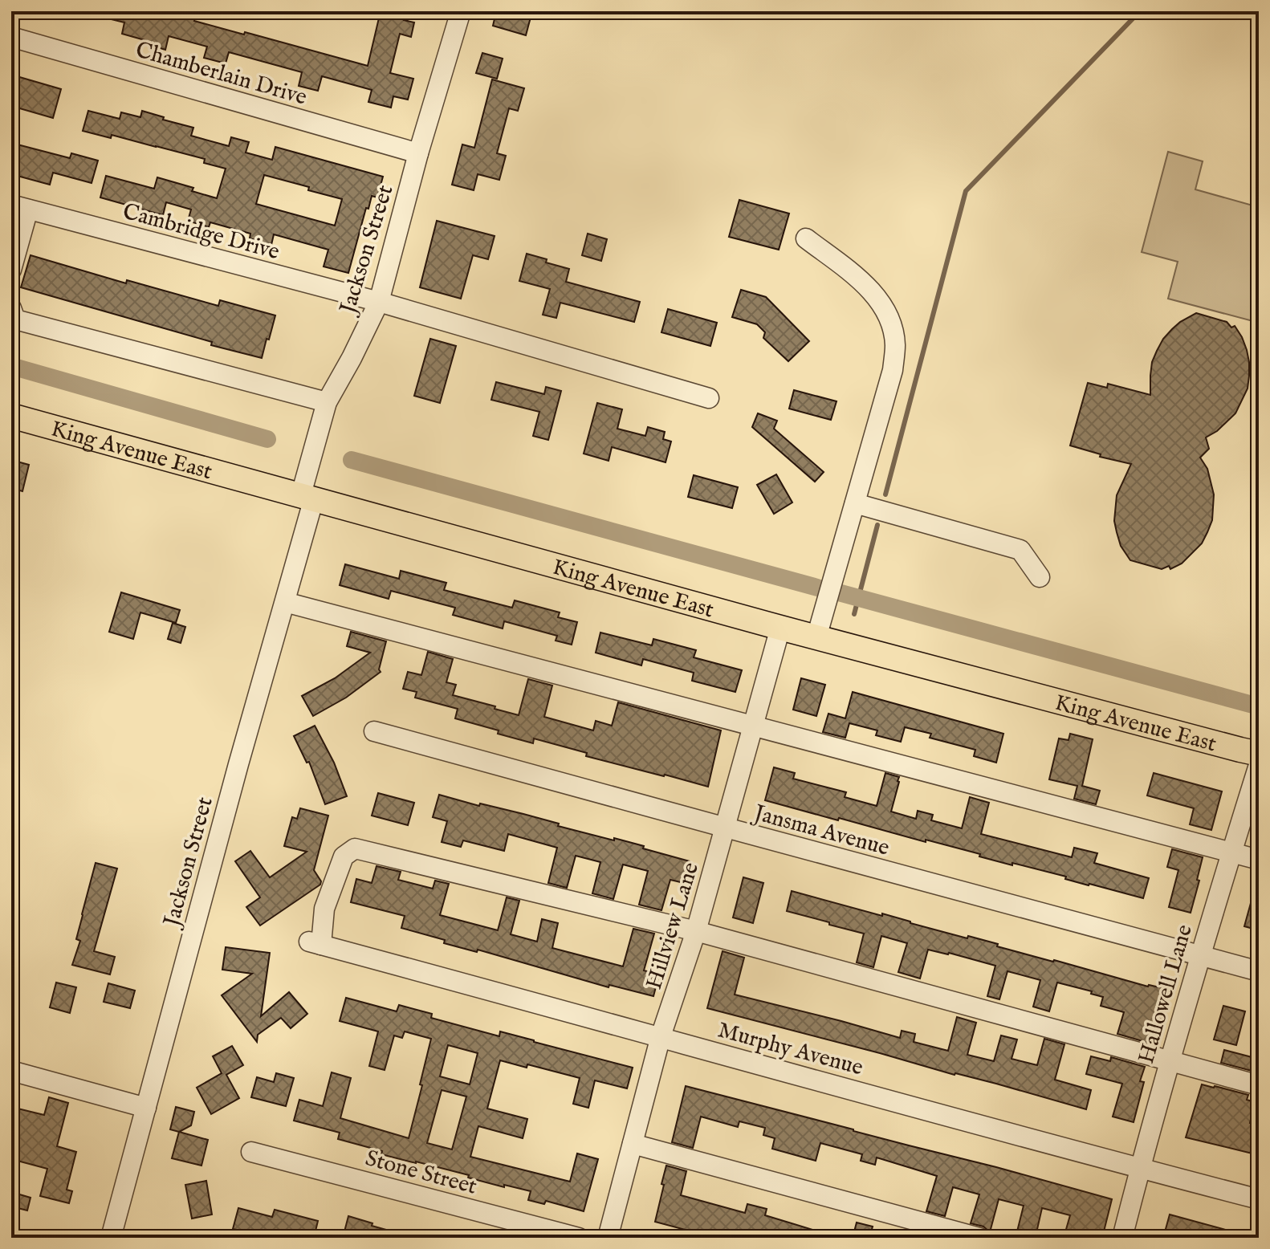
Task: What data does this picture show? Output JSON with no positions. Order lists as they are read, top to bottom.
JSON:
{
  "streets": {
    "main road": ["King Avenue East"],
    "street": [
      "Chamberlain Drive",
      "Cambridge Drive",
      "Jackson Street",
      "Jansma Avenue",
      "Hillview Lane",
      "Hallowell Lane",
      "Murphy Avenue",
      "Stone Street"
    ]
  },
  "crossings": [
    ["Chamberlain Drive", "Jackson Street"],
    ["Cambridge Drive", "Jackson Street"],
    ["Jackson Street", "King Avenue East"],
    ["King Avenue East", "Hillview Lane"],
    ["Jansma Avenue", "Hillview Lane"],
    ["Jansma Avenue", "Hallowell Lane"],
    ["Hillview Lane", "Murphy Avenue"],
    ["Hallowell Lane", "Murphy Avenue"]
  ]
}
